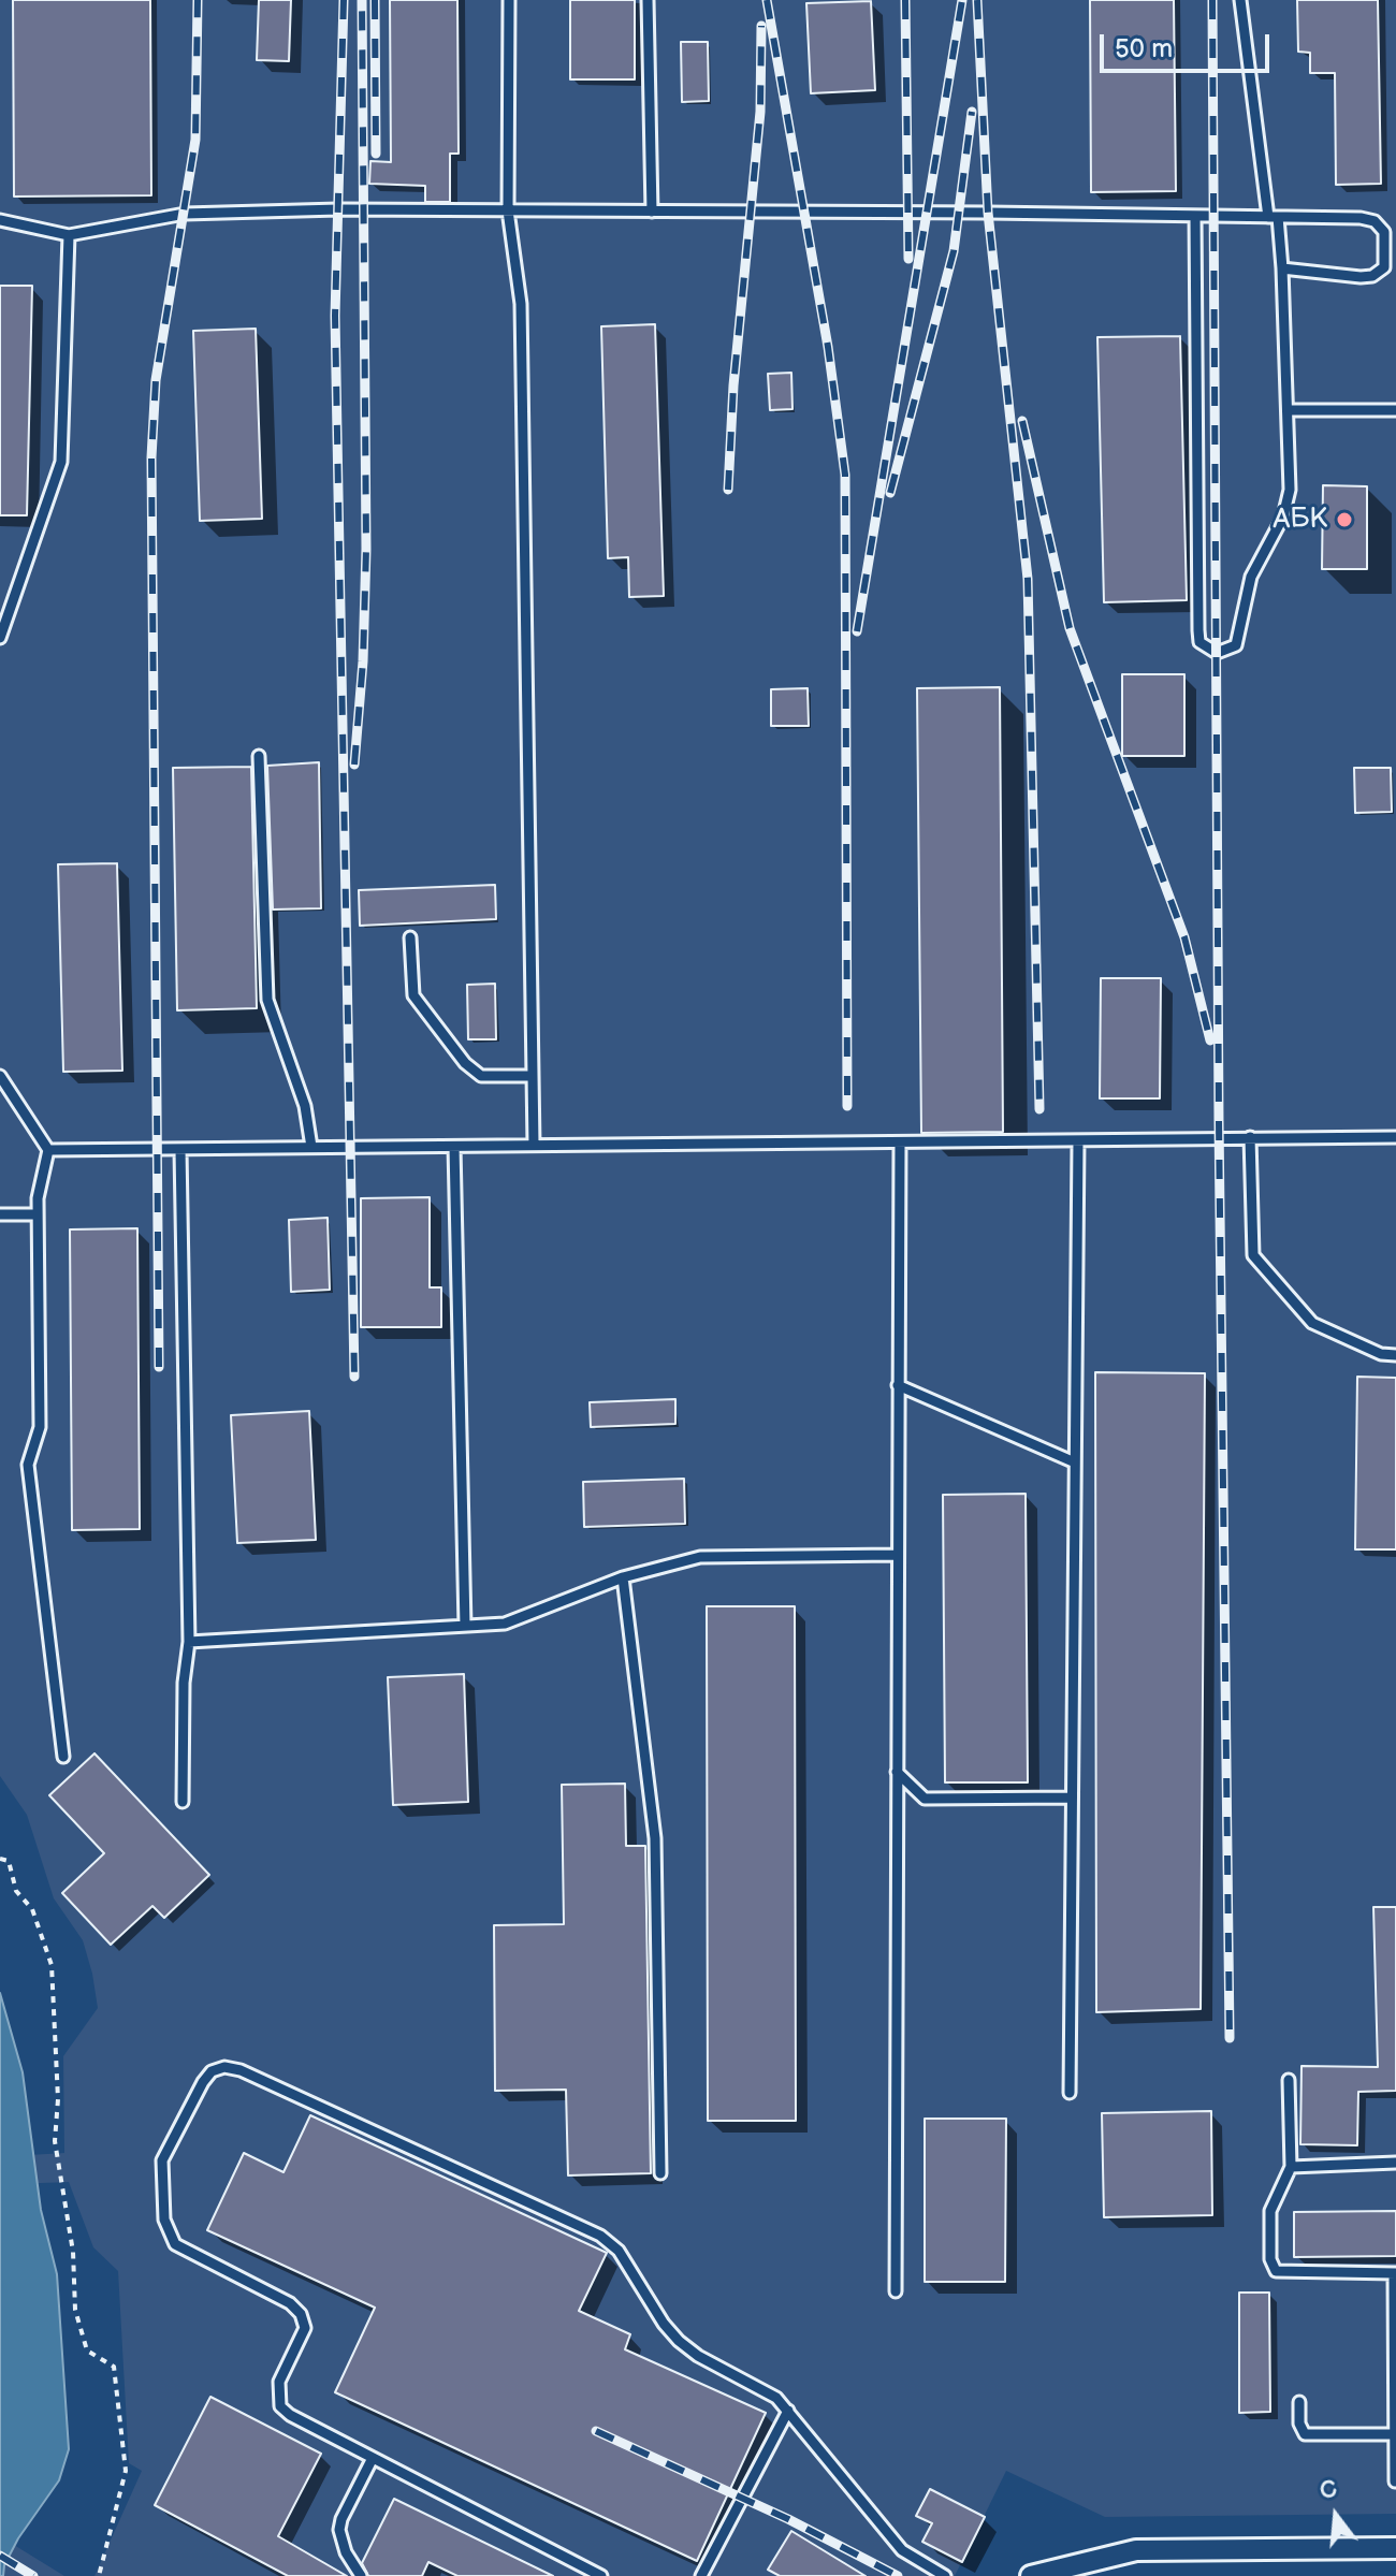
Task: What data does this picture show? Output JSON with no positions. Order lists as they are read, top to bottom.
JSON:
{
  "places": ["АБК"],
  "scale_bar": "50 m",
  "north": "top"
}
